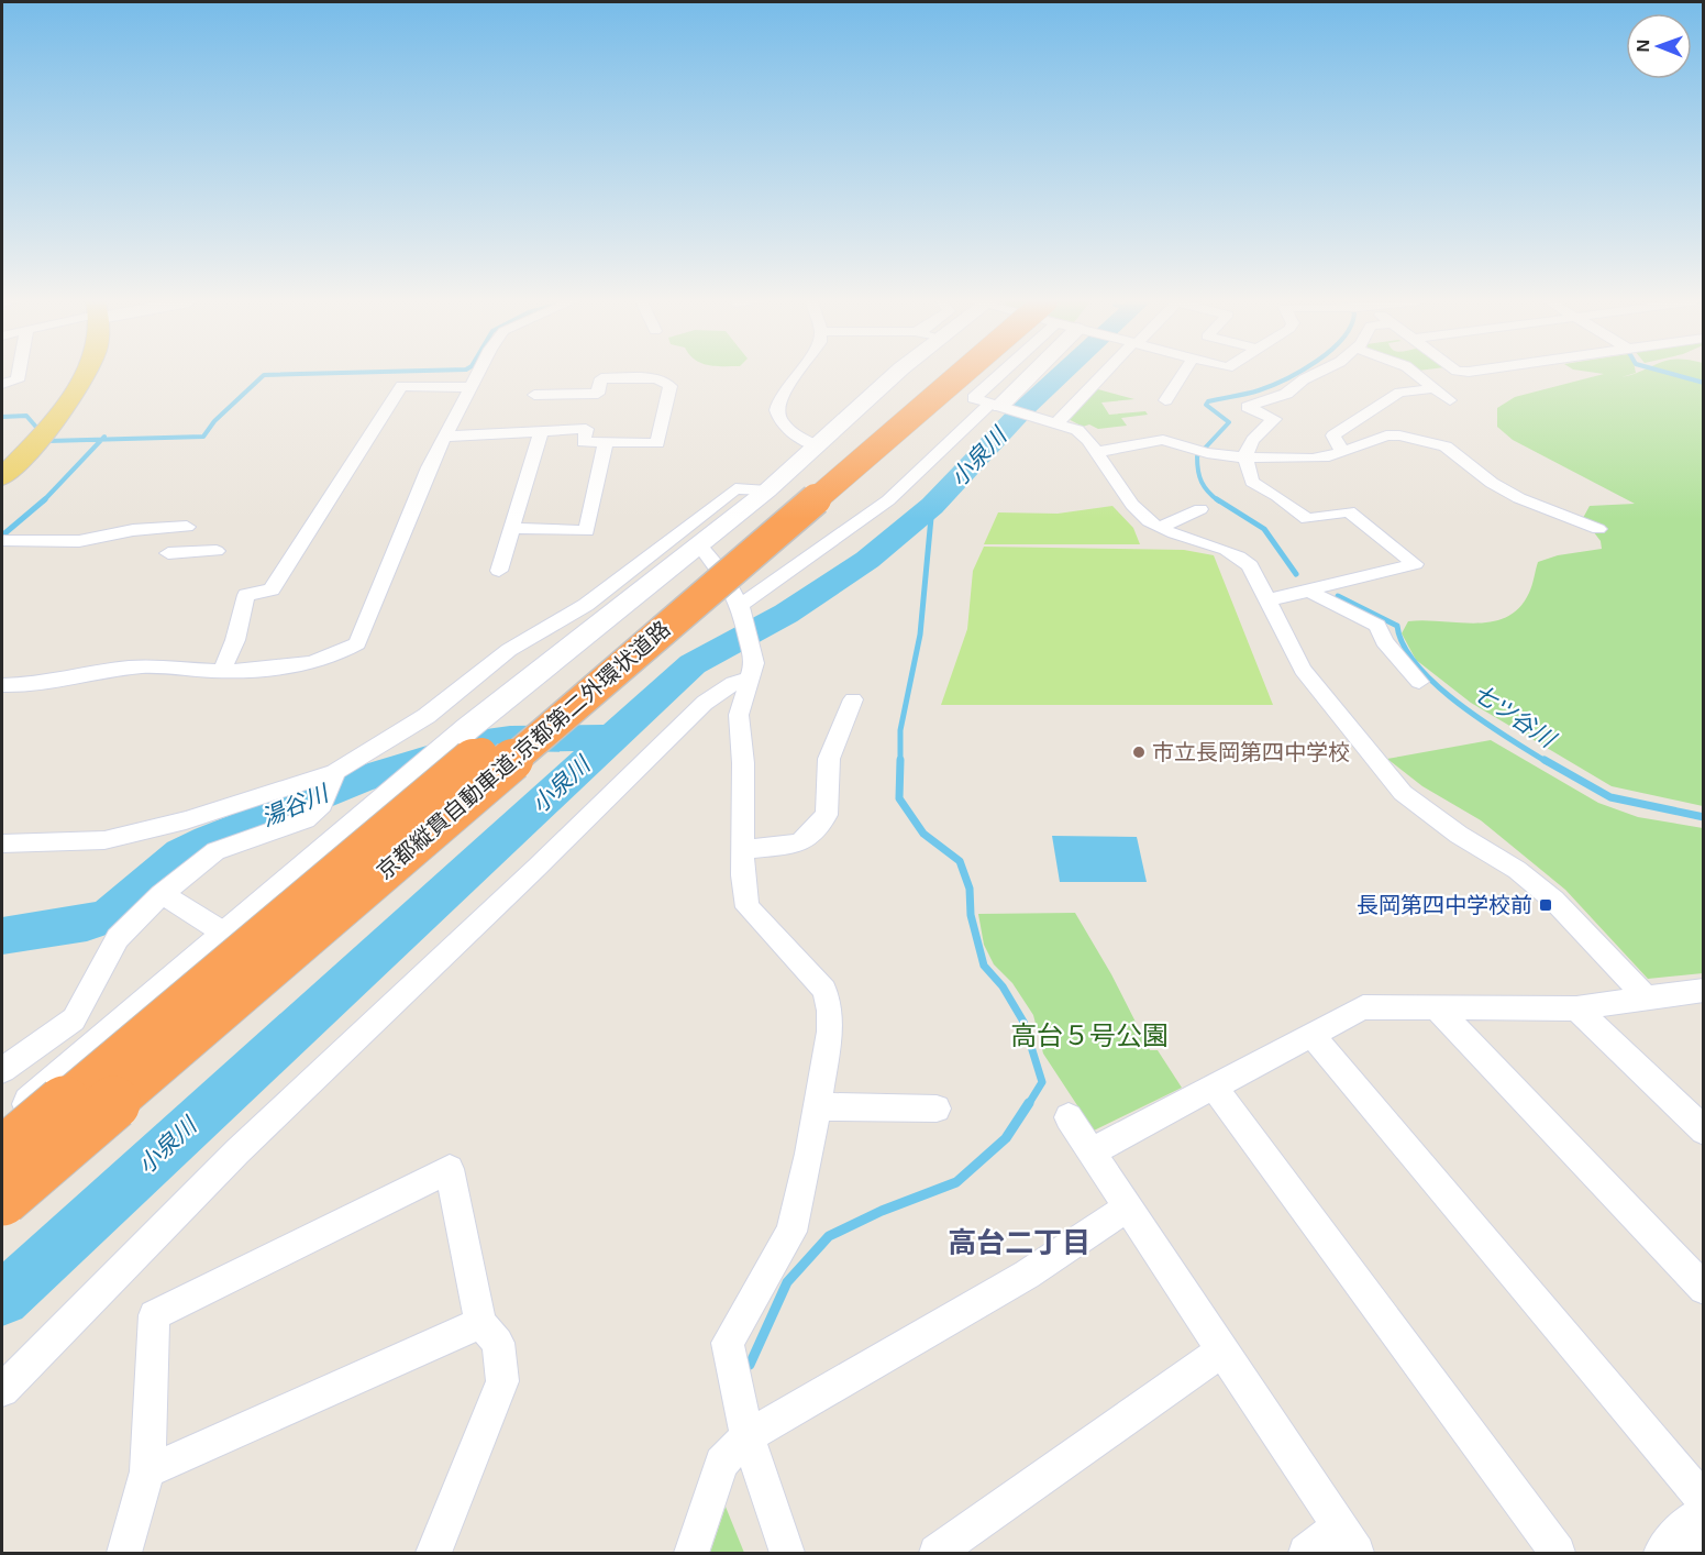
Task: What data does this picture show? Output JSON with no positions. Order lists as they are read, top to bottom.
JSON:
{
  "streets": {
    "highway": ["京都縦貫自動車道;京都第二外環状道路"]
  },
  "districts": ["高台二丁目"],
  "water": ["小泉川", "七ツ谷川", "湯谷川"],
  "parks": ["高台５号公園"],
  "places": {
    "other": ["市立長岡第四中学校"],
    "transit": ["長岡第四中学校前"]
  },
  "north": "left"
}
